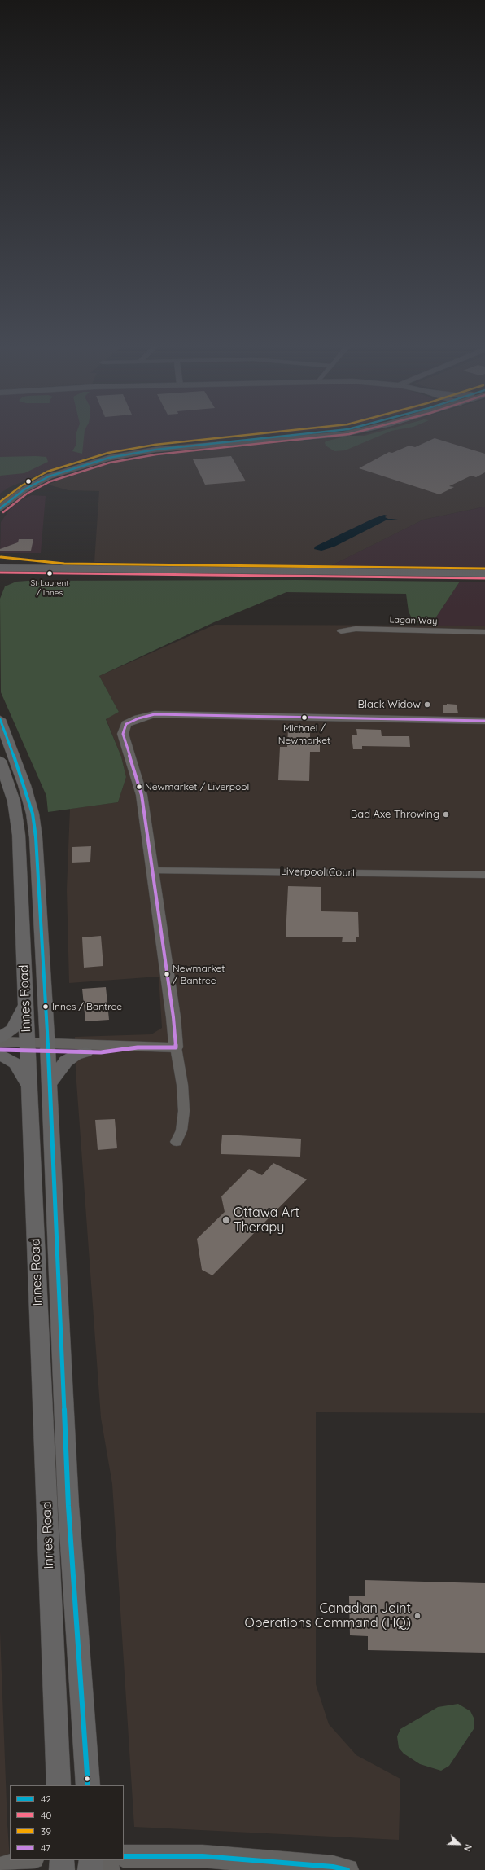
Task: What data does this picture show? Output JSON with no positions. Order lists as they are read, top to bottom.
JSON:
{
  "streets": {
    "main road": ["Innes Road"],
    "street": ["Lagan Way", "Liverpool Court"]
  },
  "places": [
    "St Laurent / Innes",
    "Black Widow",
    "Michael / Newmarket",
    "Newmarket / Liverpool",
    "Bad Axe Throwing",
    "Newmarket / Bantree",
    "Innes / Bantree",
    "Ottawa Art Therapy",
    "Canadian Joint Operations Command (HQ)"
  ],
  "lines": [
    "transit line 42",
    "transit line 40",
    "transit line 39",
    "transit line 47"
  ],
  "legend": [
    "42",
    "40",
    "39",
    "47"
  ],
  "north": "bottom right"
}
